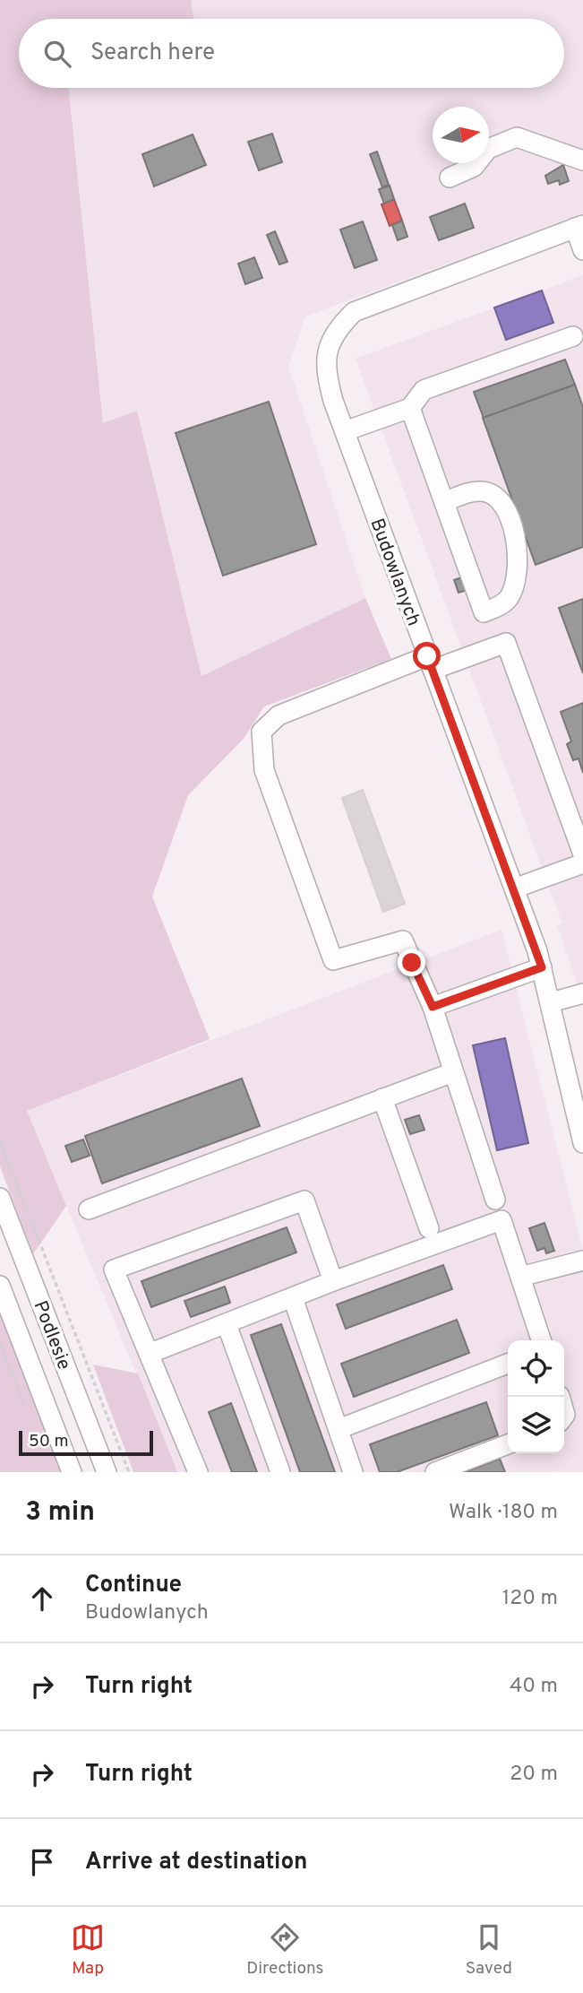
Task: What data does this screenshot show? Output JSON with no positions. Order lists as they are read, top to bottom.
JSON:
{
  "streets": {
    "street": ["Budowlanych", "Podlesie"]
  },
  "scale_bar": "50 m",
  "north": "right",
  "page": {
    "search": "Search here",
    "scale": "50 m",
    "heading": ["3 min", "Walk · 180 m"],
    "list": [
      ["Continue", "Budowlanych", "120 m"],
      ["Turn right", "40 m"],
      ["Turn right", "20 m"],
      "Arrive at destination"
    ],
    "nav": ["Map", "Directions", "Saved"]
  }
}
